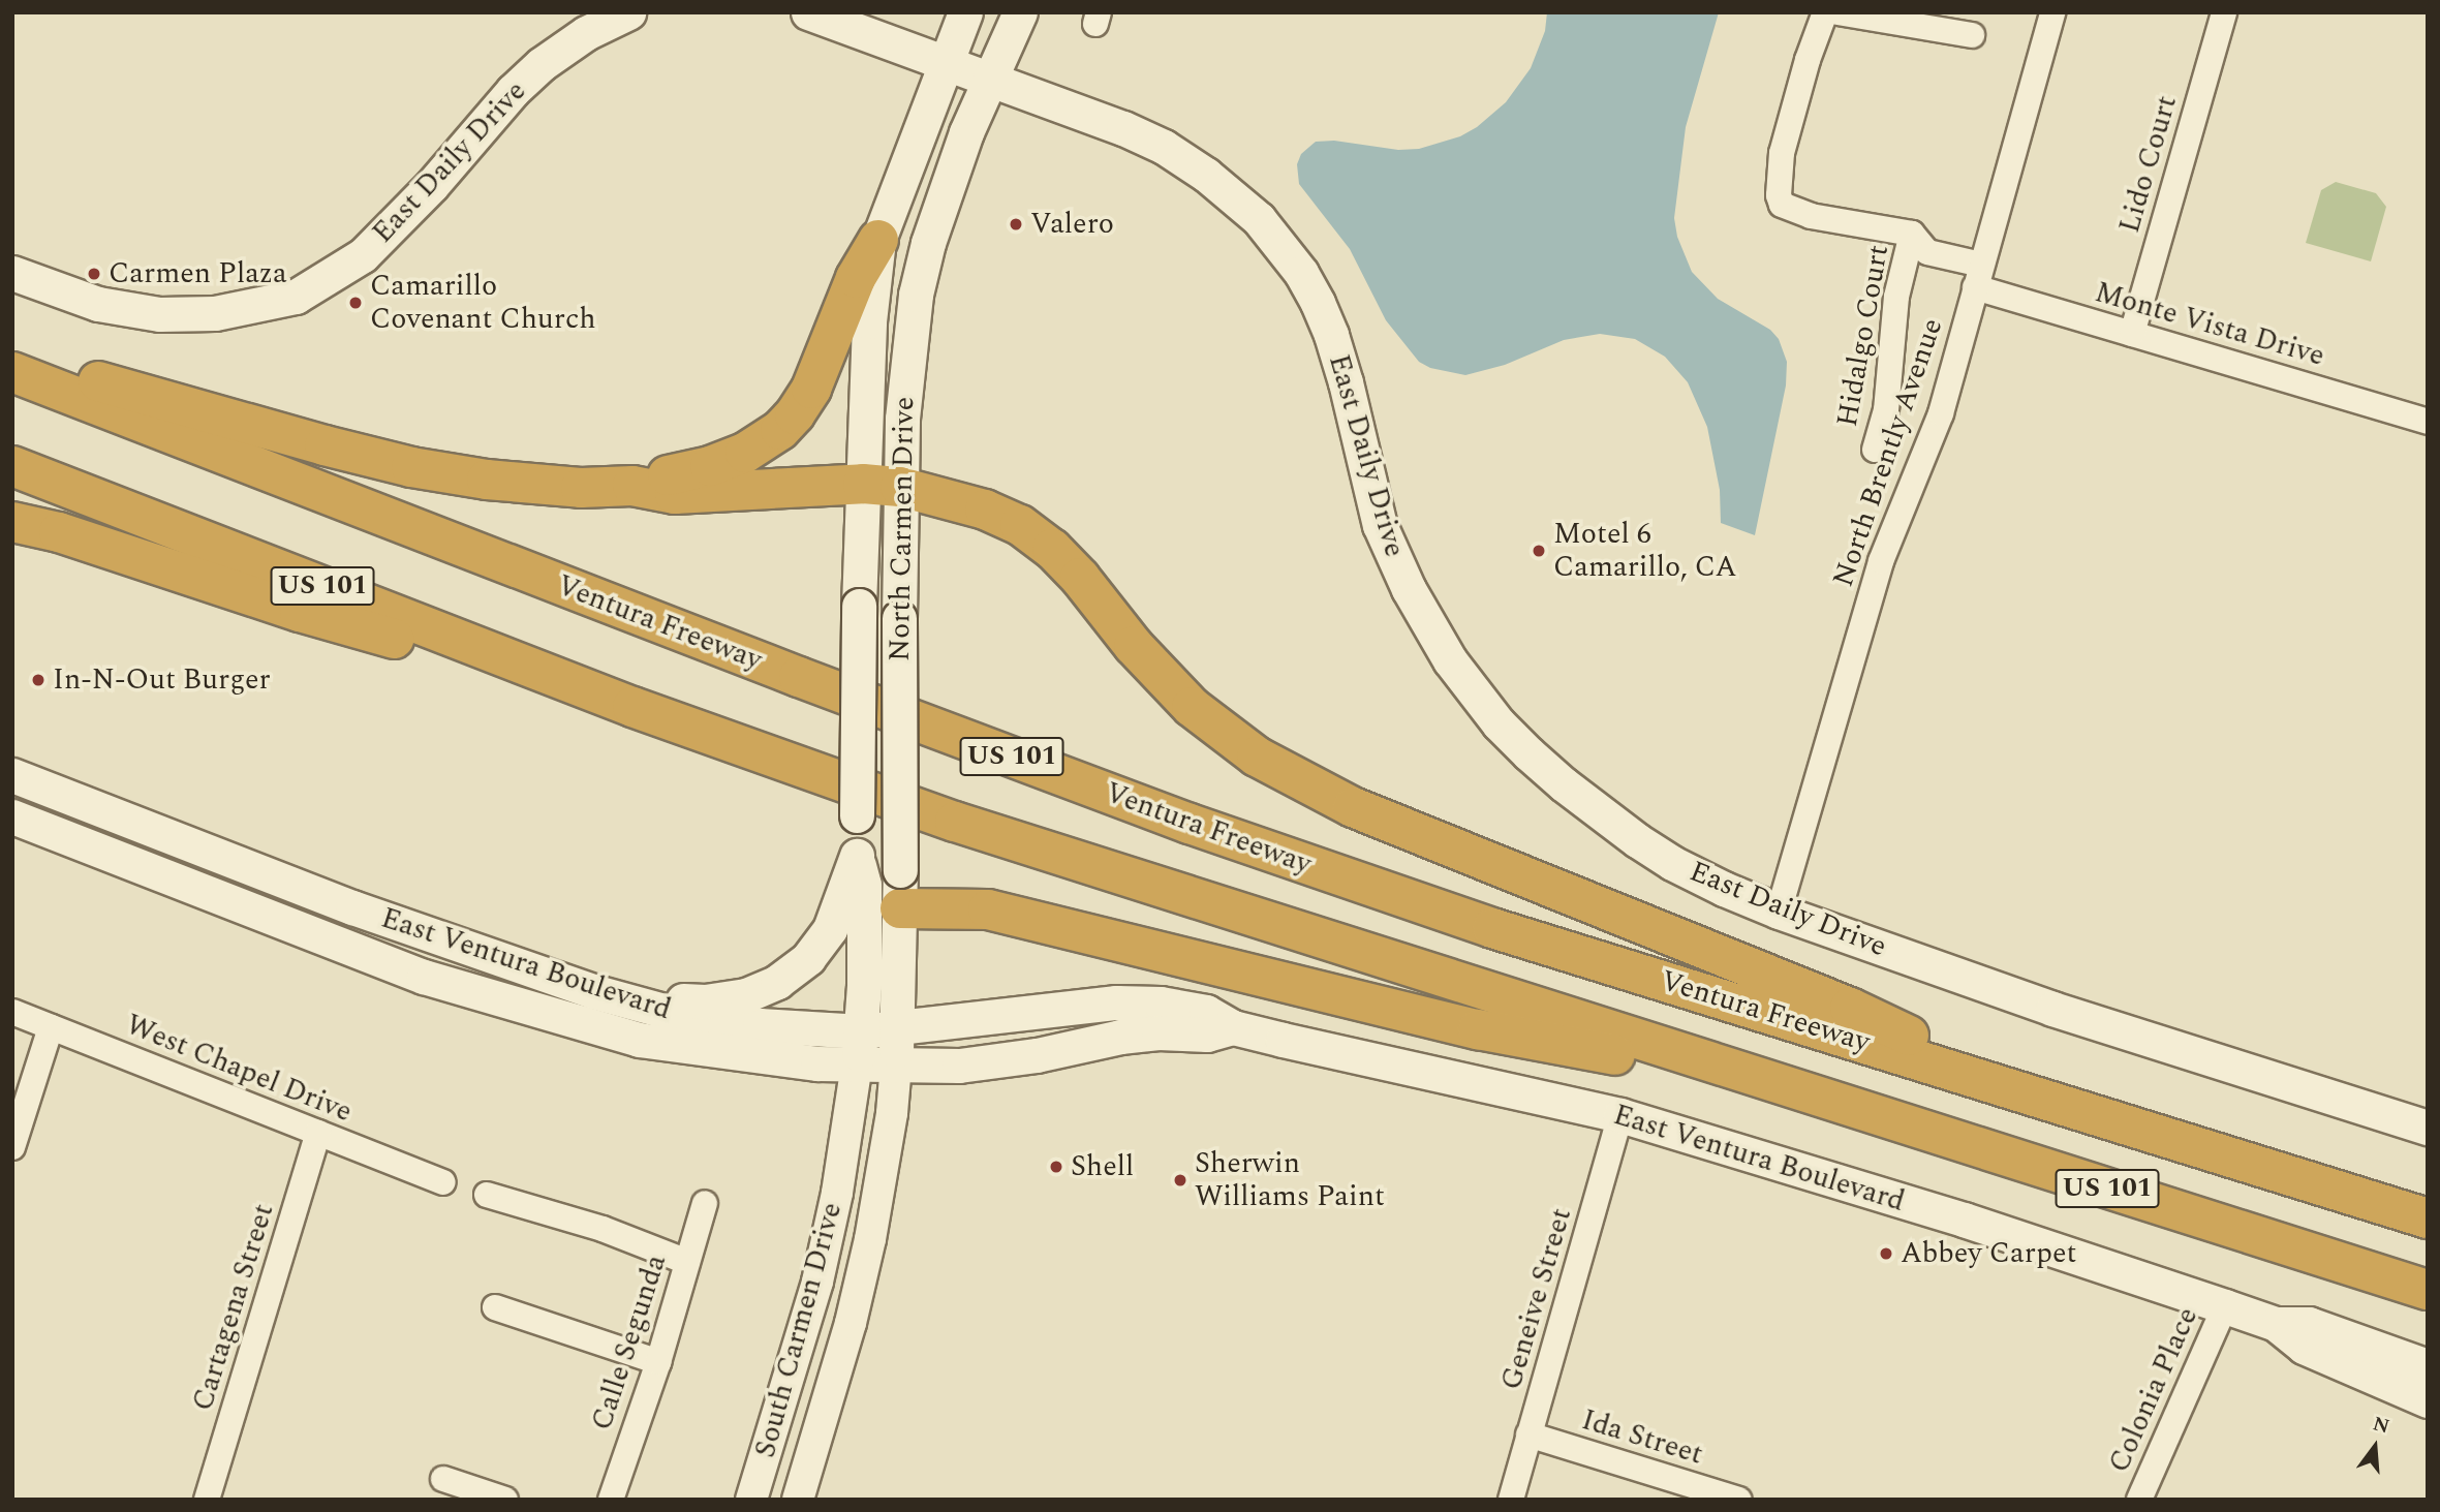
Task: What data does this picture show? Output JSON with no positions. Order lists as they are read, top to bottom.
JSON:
{
  "streets": {
    "highway": ["US 101", "Ventura Freeway"],
    "main road": ["East Daily Drive", "North Carmen Drive", "East Ventura Boulevard"],
    "street": [
      "Lido Court",
      "Monte Vista Drive",
      "Hidalgo Court",
      "North Brently Avenue",
      "West Chapel Drive",
      "Geneive Street",
      "Cartagena Street",
      "South Carmen Drive",
      "Calle Segunda",
      "Colonia Place",
      "Ida Street"
    ]
  },
  "crossings": [
    ["East Daily Drive", "North Brently Avenue"],
    ["East Daily Drive", "North Carmen Drive"],
    ["Lido Court", "Monte Vista Drive"],
    ["Monte Vista Drive", "Hidalgo Court"],
    ["Monte Vista Drive", "North Brently Avenue"],
    ["North Carmen Drive", "East Ventura Boulevard"],
    ["North Carmen Drive", "South Carmen Drive"],
    ["East Ventura Boulevard", "Geneive Street"],
    ["East Ventura Boulevard", "South Carmen Drive"],
    ["East Ventura Boulevard", "Colonia Place"],
    ["West Chapel Drive", "Cartagena Street"],
    ["Geneive Street", "Ida Street"]
  ],
  "places": [
    "Valero",
    "Carmen Plaza",
    "Camarillo Covenant Church",
    "Motel 6 Camarillo, CA",
    "In-N-Out Burger",
    "Shell",
    "Sherwin Williams Paint",
    "Abbey Carpet"
  ],
  "north": "top"
}
